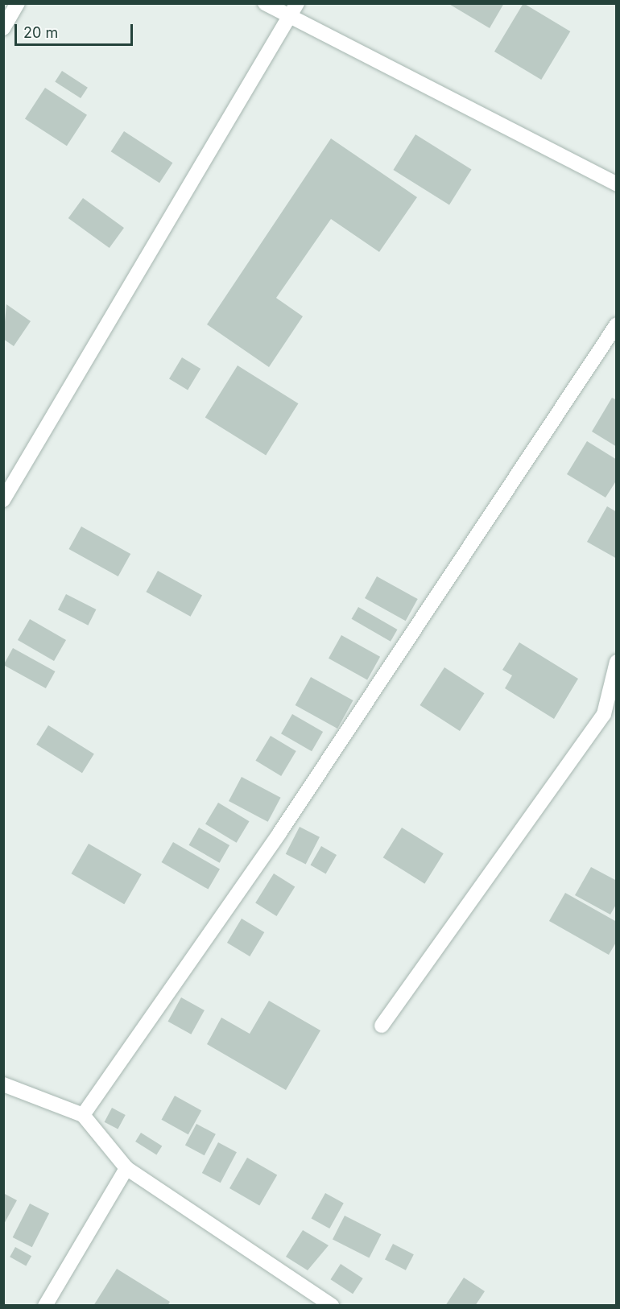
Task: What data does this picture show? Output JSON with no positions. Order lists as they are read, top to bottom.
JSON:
{
  "scale_bar": "20 m"
}
